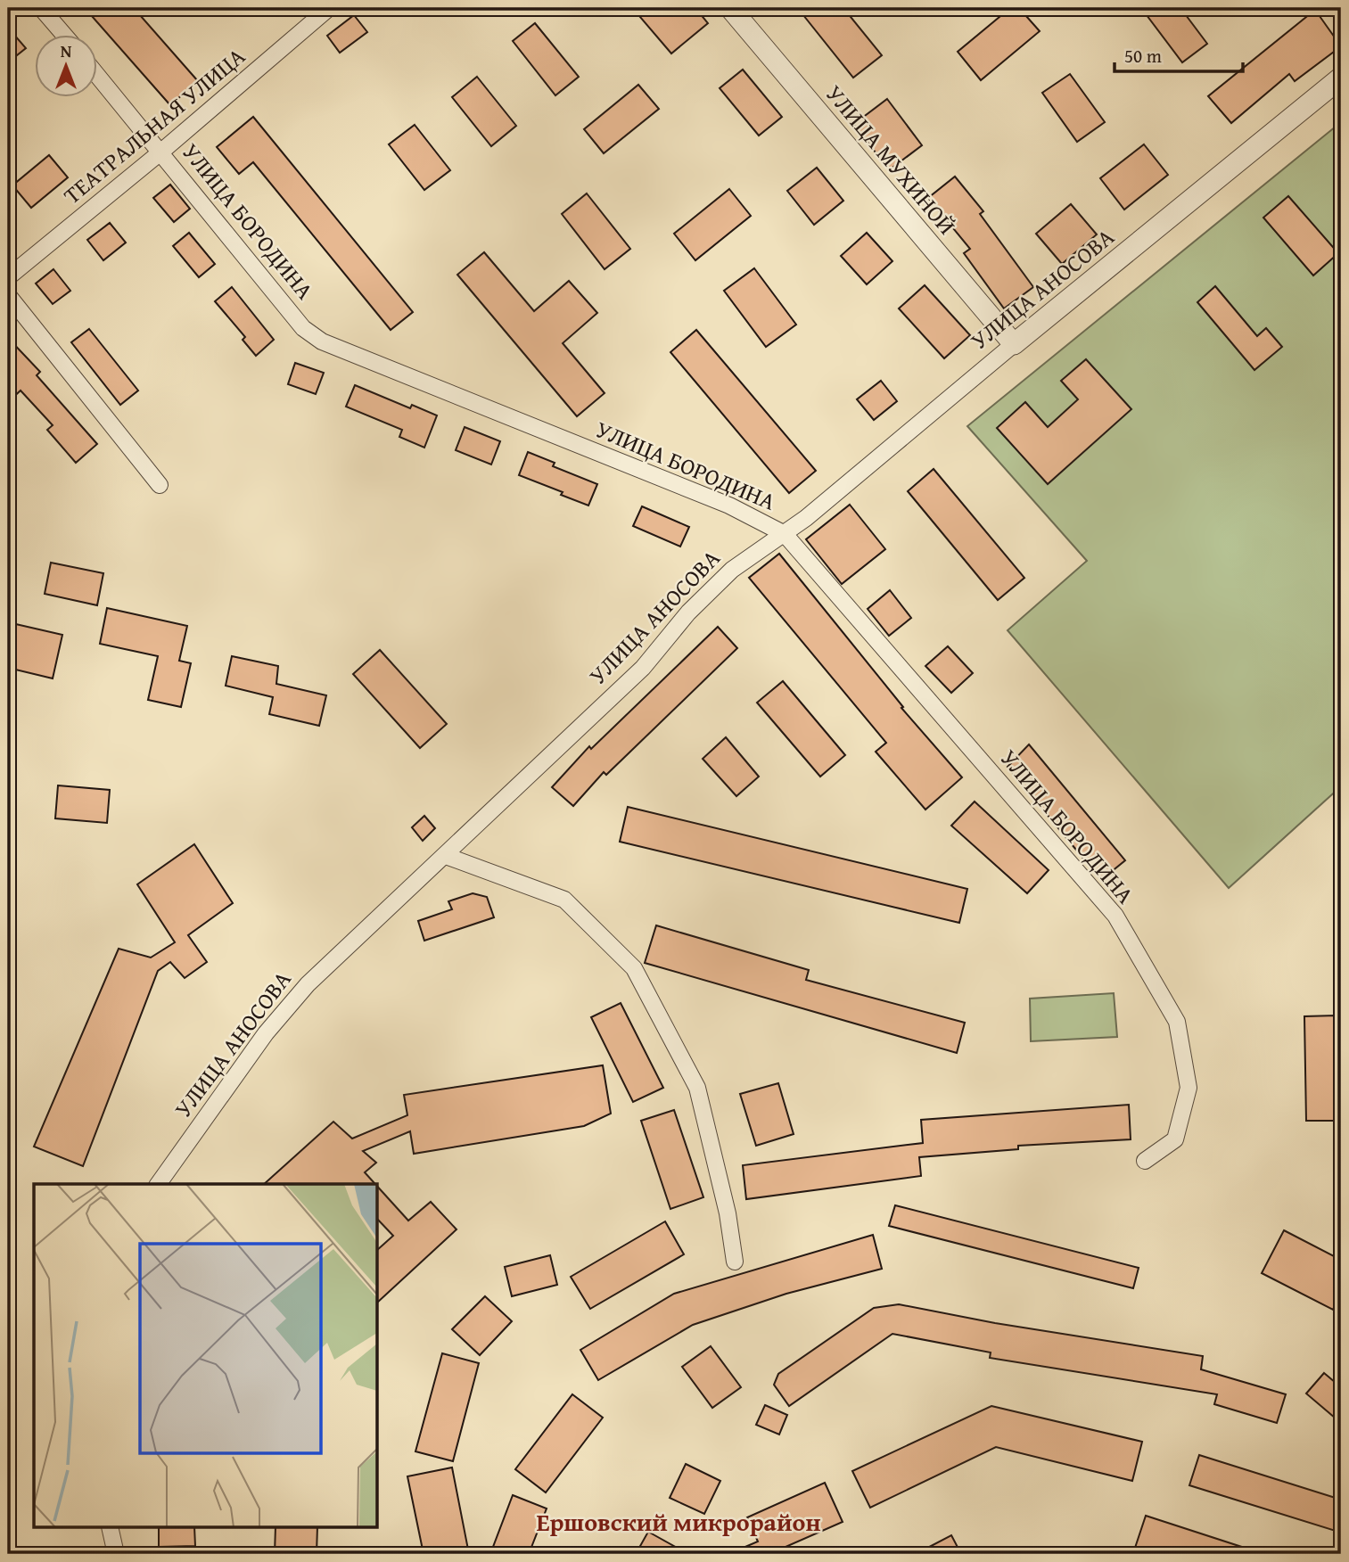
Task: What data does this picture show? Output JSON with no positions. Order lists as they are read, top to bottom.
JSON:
{
  "streets": {
    "street": [
      "ТЕАТРАЛЬНАЯ УЛИЦА",
      "УЛИЦА МУХИНОЙ",
      "УЛИЦА БОРОДИНА",
      "УЛИЦА АНОСОВА"
    ]
  },
  "crossings": [
    ["ТЕАТРАЛЬНАЯ УЛИЦА", "УЛИЦА БОРОДИНА"],
    ["УЛИЦА МУХИНОЙ", "УЛИЦА АНОСОВА"],
    ["УЛИЦА БОРОДИНА", "УЛИЦА АНОСОВА"]
  ],
  "districts": ["Ершовский микрорайон"],
  "scale_bar": "50 m",
  "north": "top"
}
